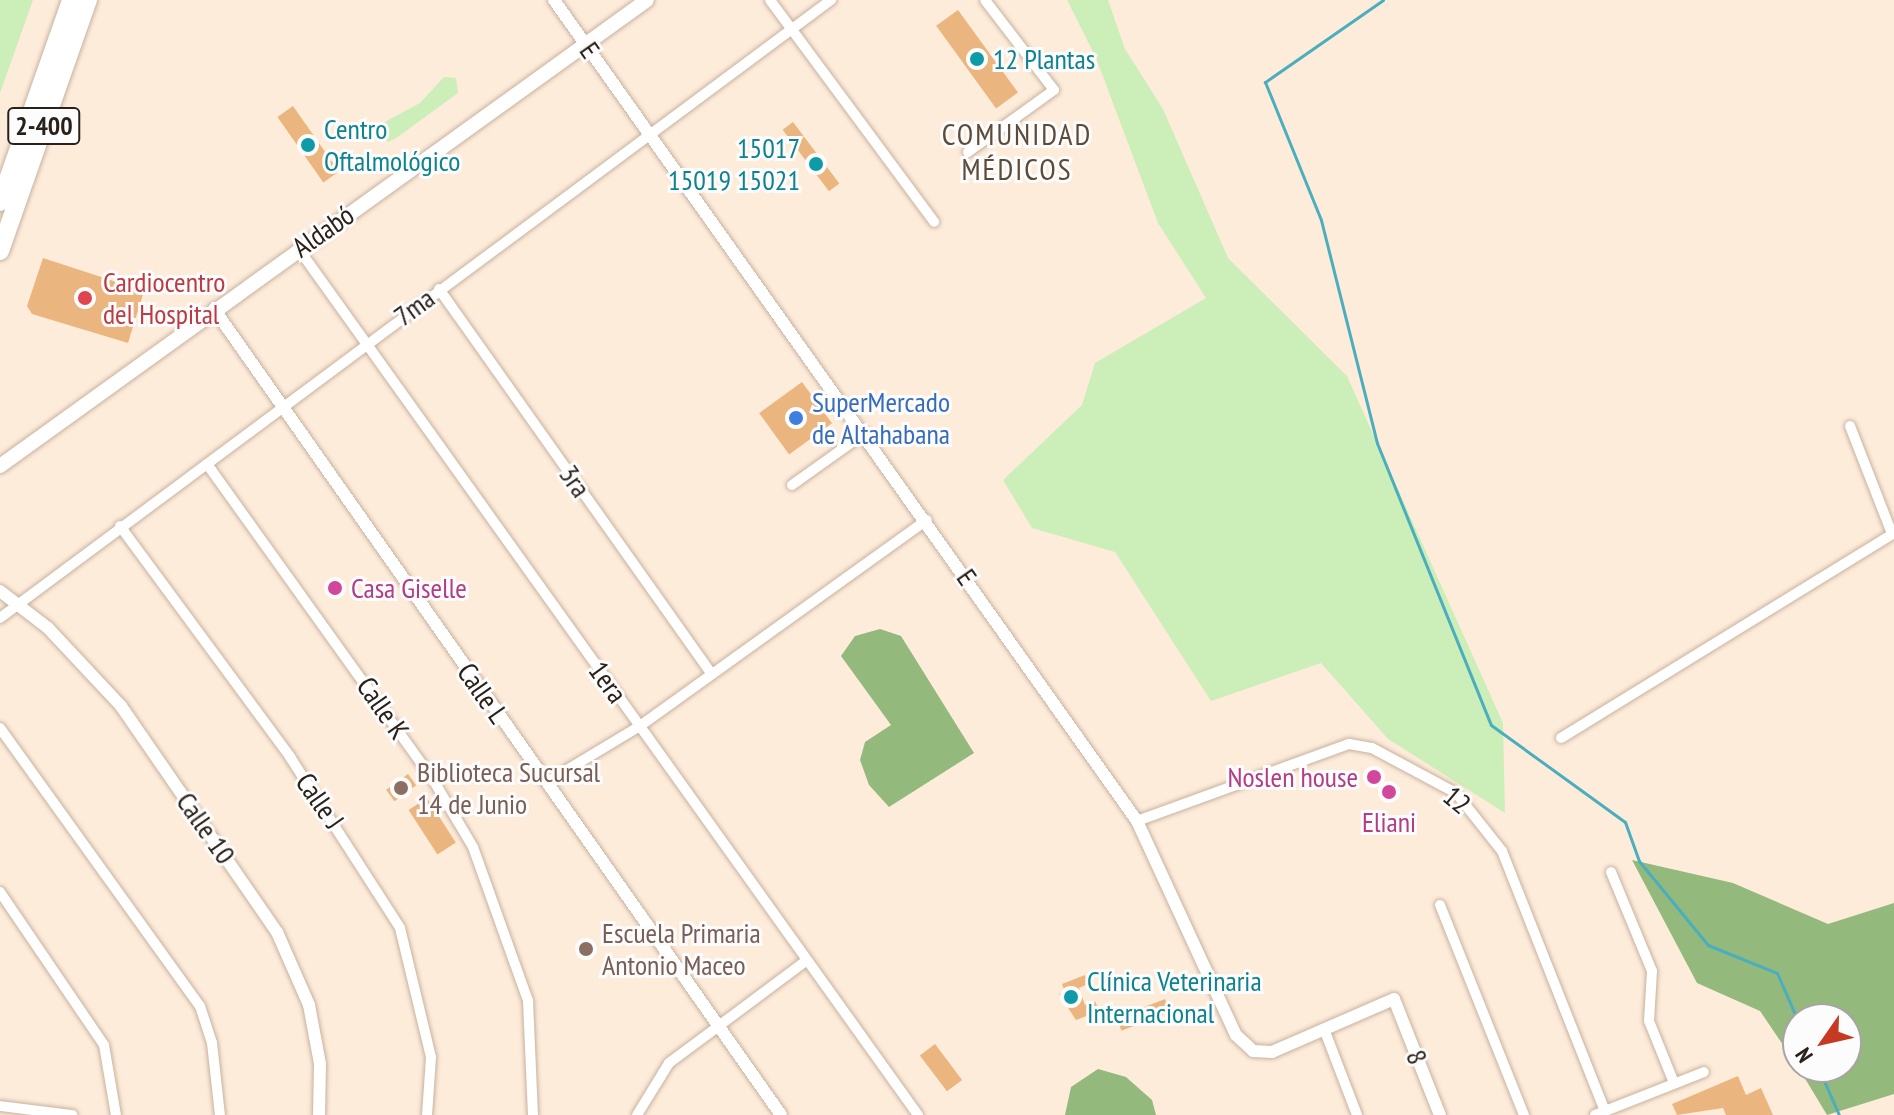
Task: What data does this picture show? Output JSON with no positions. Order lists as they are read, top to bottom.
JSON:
{
  "streets": {
    "highway": ["2-400"],
    "main road": ["Aldabó"],
    "street": [
      "E",
      "7ma",
      "3ra",
      "1era",
      "Calle L",
      "Calle K",
      "12",
      "Calle J",
      "Calle 10",
      "8"
    ]
  },
  "crossings": [
    ["E", "Aldabó"],
    ["E", "7ma"],
    ["E", "12"],
    ["E", "8"],
    ["Aldabó", "1era"],
    ["Aldabó", "Calle L"],
    ["7ma", "3ra"],
    ["7ma", "1era"],
    ["7ma", "Calle L"],
    ["7ma", "Calle K"],
    ["7ma", "Calle J"],
    ["7ma", "Calle 10"]
  ],
  "districts": ["COMUNIDAD MÉDICOS"],
  "places": [
    "12 Plantas",
    "Centro Oftalmológico",
    "15017 15019 15021",
    "Cardiocentro del Hospital",
    "SuperMercado de Altahabana",
    "Casa Giselle",
    "Noslen house",
    "Biblioteca Sucursal 14 de Junio",
    "Eliani",
    "Escuela Primaria Antonio Maceo",
    "Clínica Veterinaria Internacional"
  ],
  "north": "bottom left"
}
